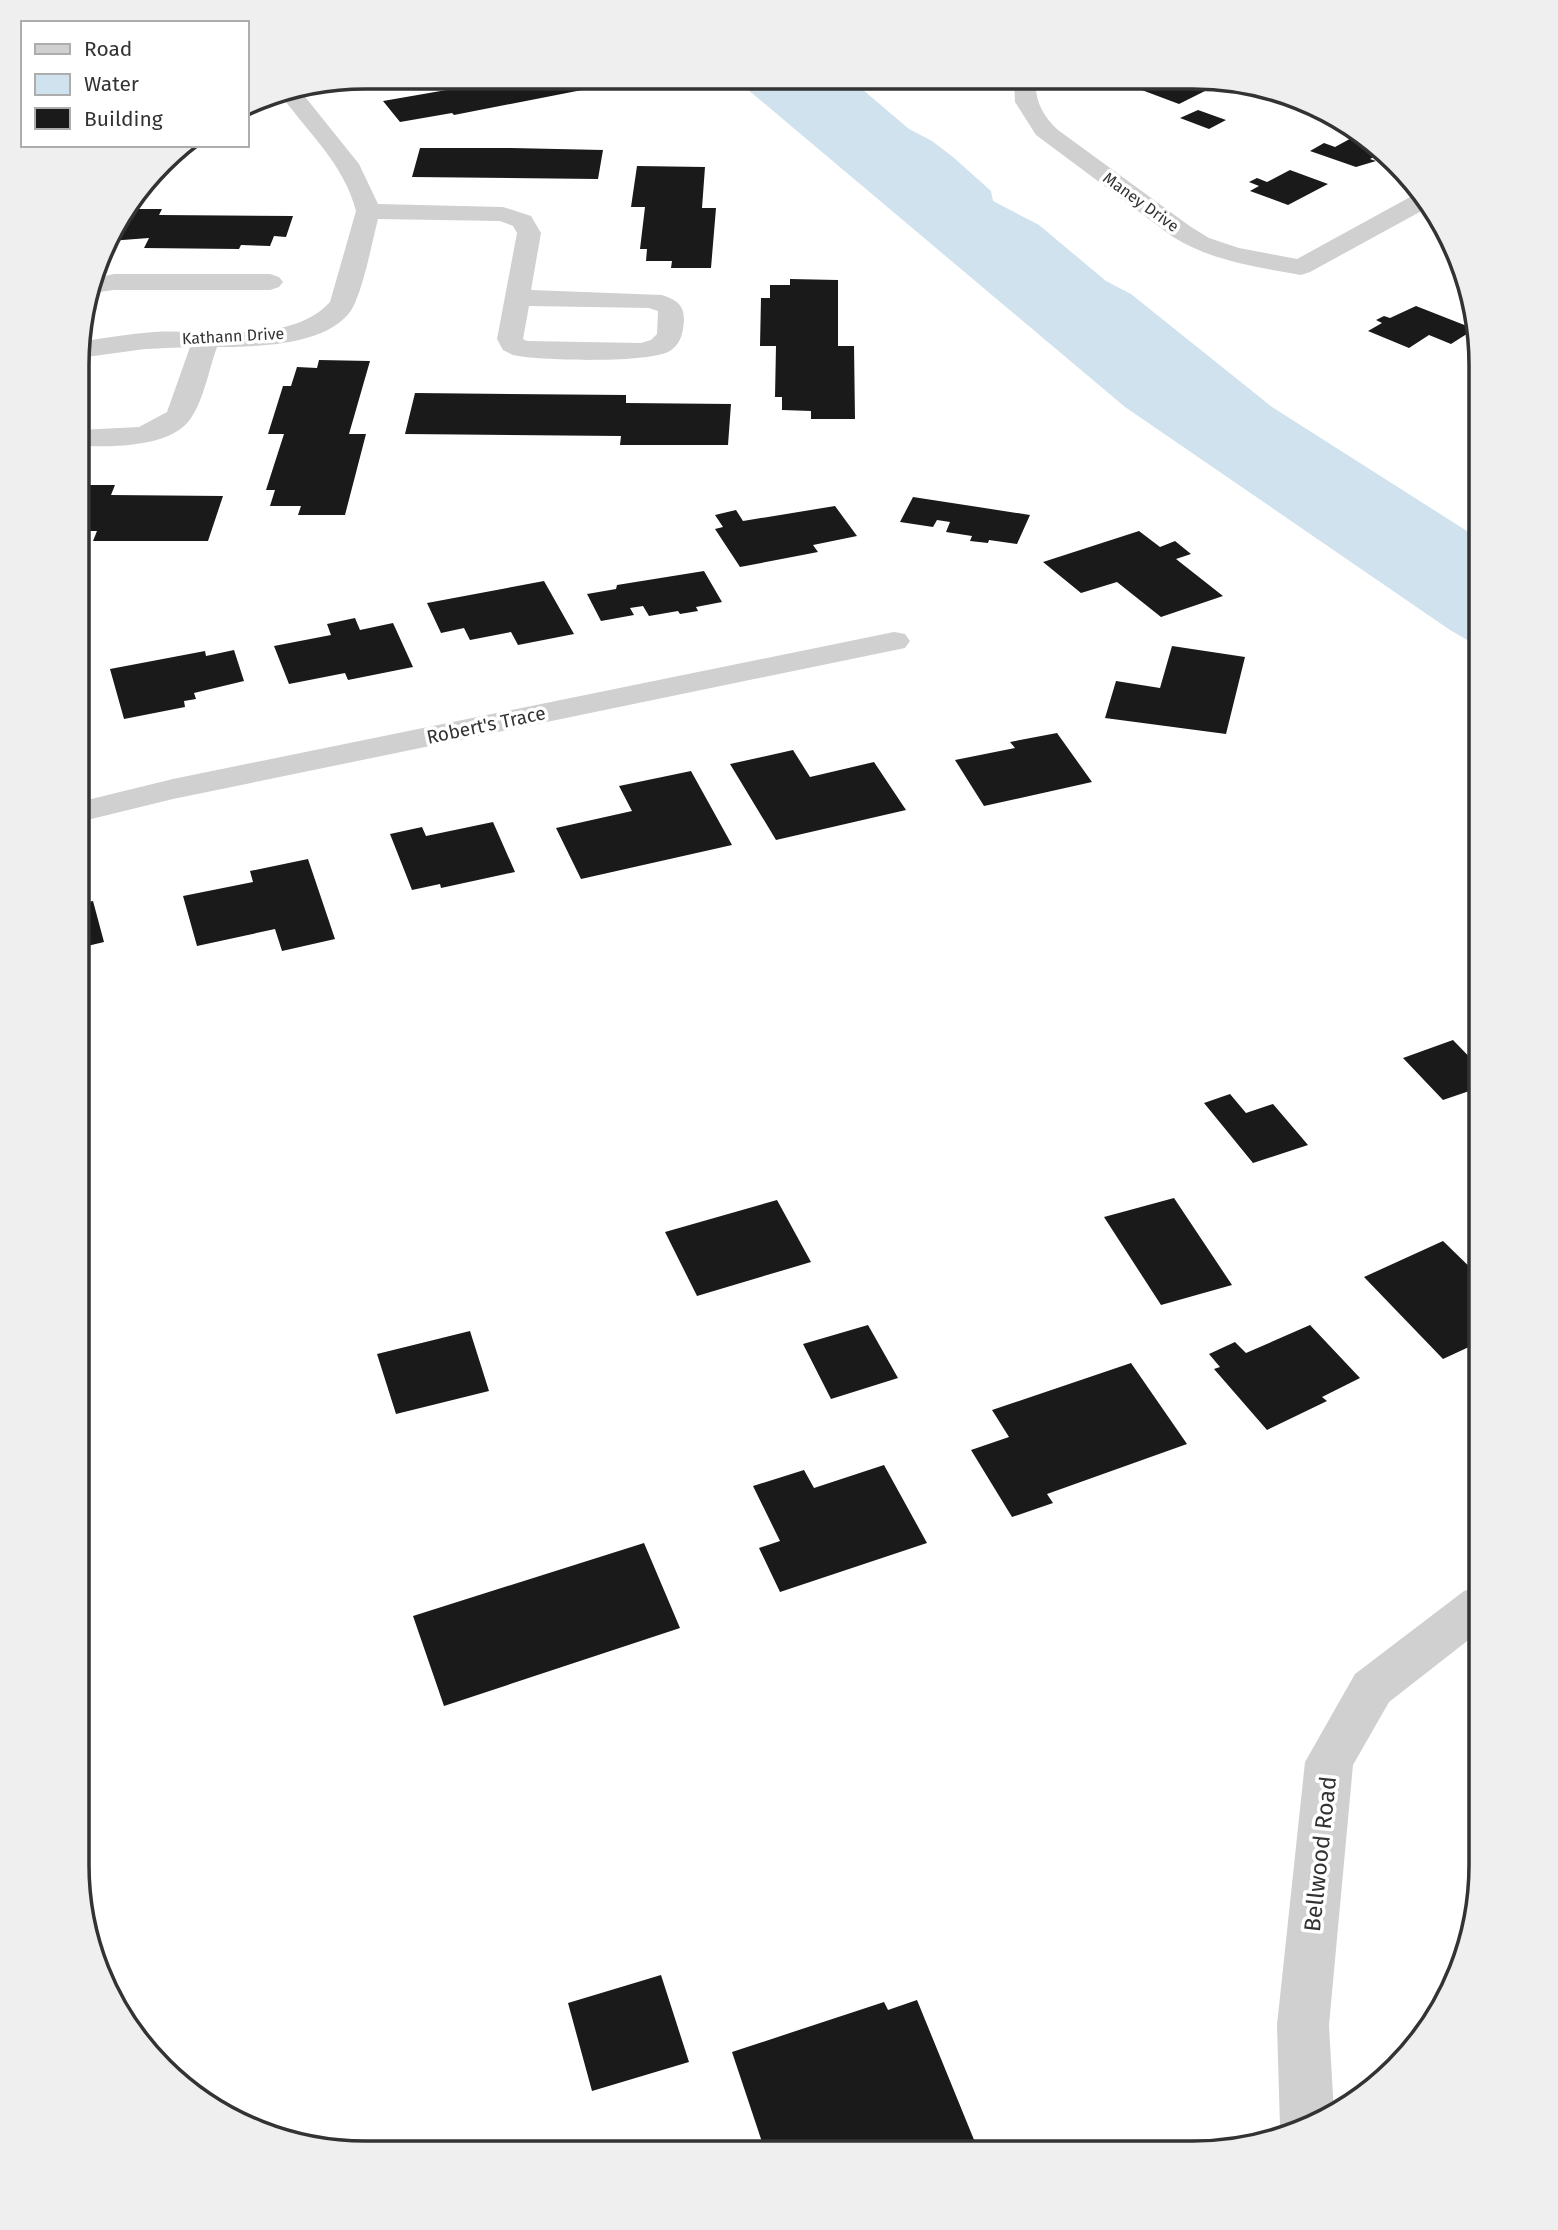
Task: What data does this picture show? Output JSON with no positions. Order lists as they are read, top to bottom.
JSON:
{
  "streets": {
    "street": [
      "Maney Drive",
      "Kathann Drive",
      "Robert's Trace",
      "Bellwood Road"
    ]
  },
  "legend": ["Road", "Water", "Building"]
}
